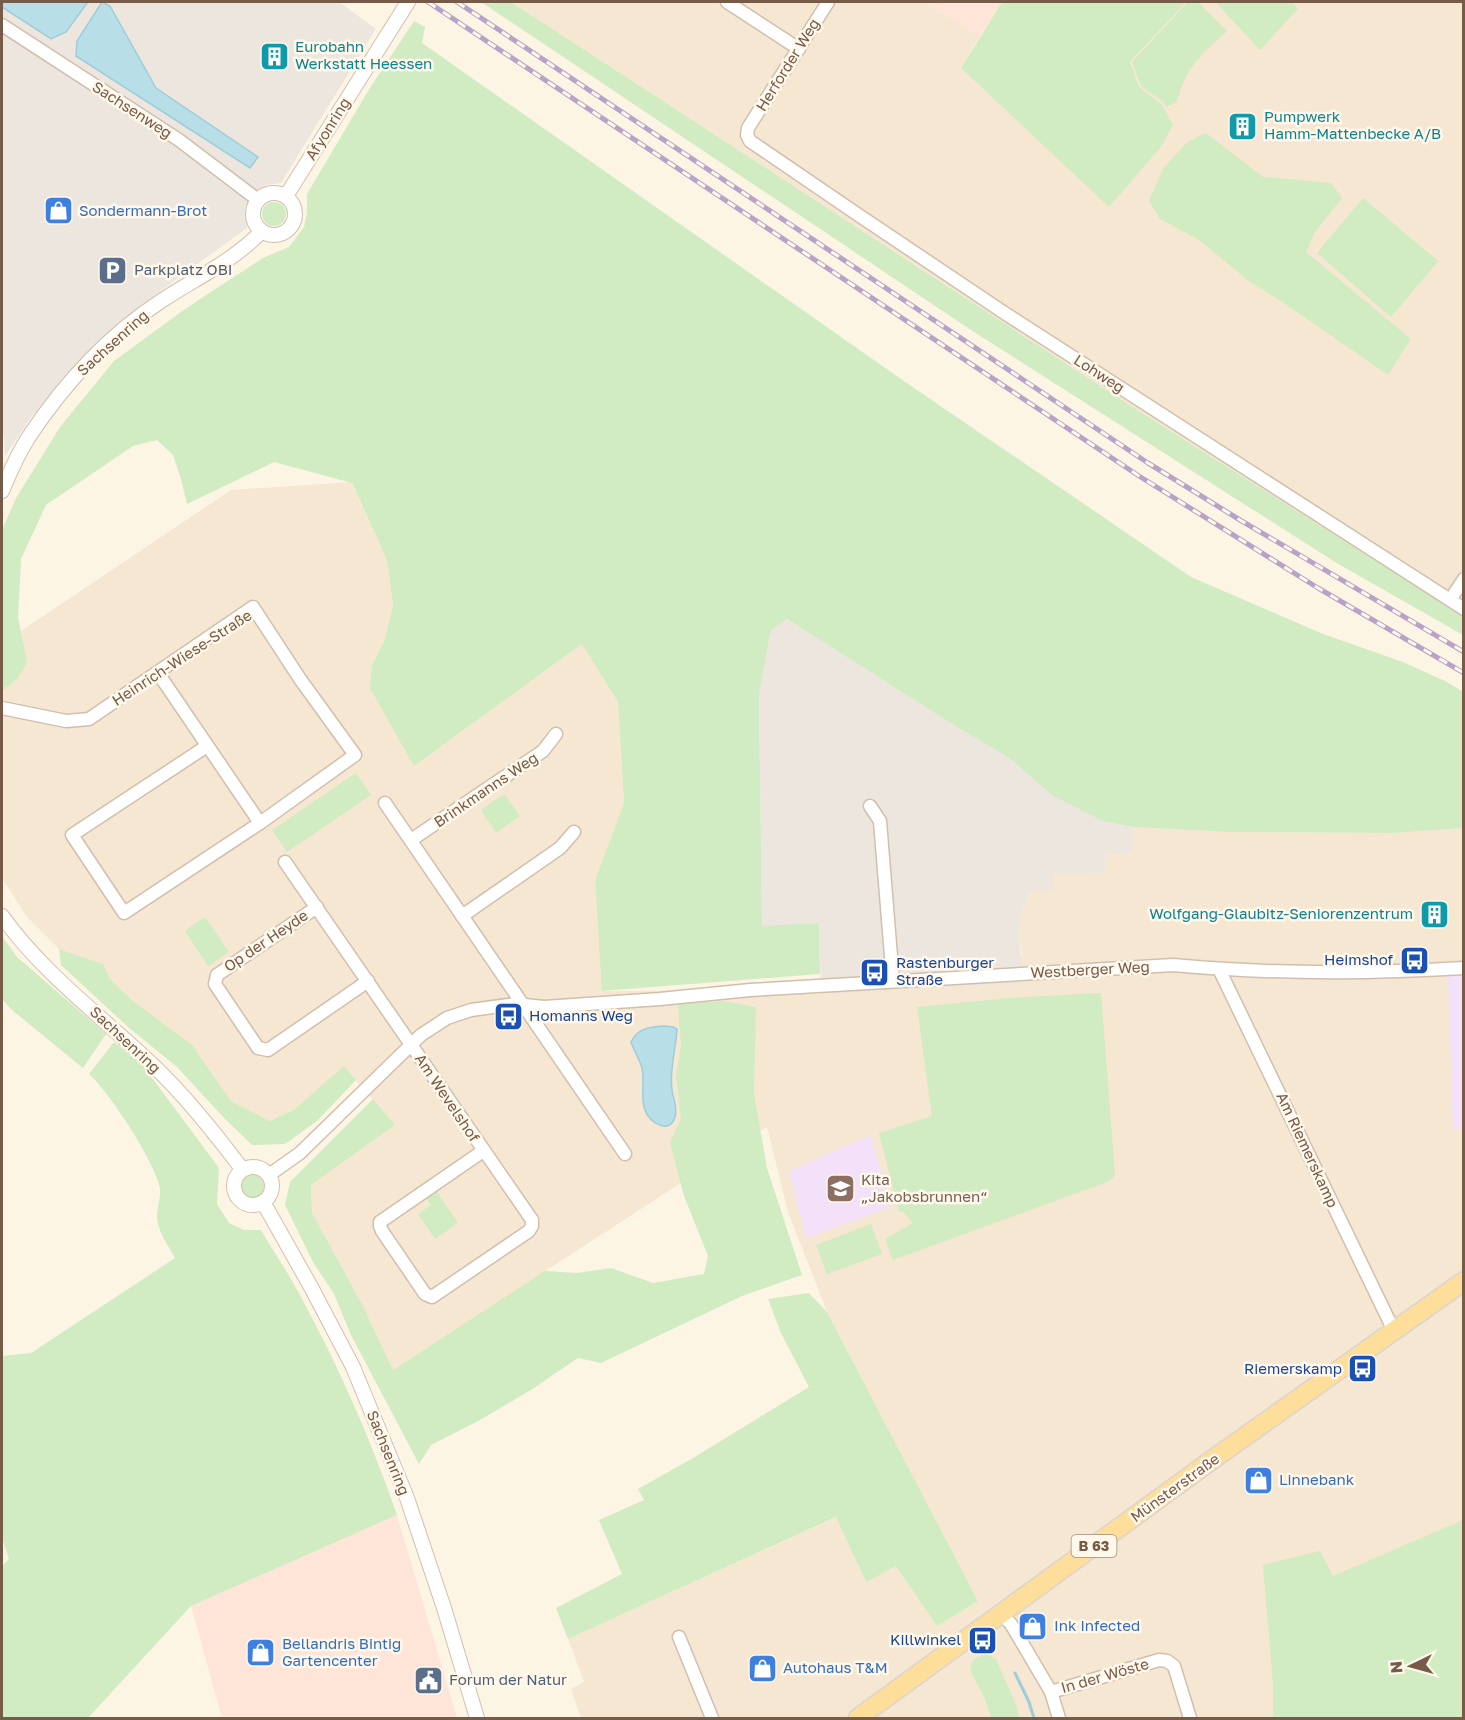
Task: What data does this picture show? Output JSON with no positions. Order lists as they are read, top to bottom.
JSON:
{
  "streets": {
    "main road": ["Münsterstraße", "B 63"],
    "street": [
      "Herforder Weg",
      "Sachsenweg",
      "Afyonring",
      "Sachsenring",
      "Lohweg",
      "Heinrich-Wiese-Straße",
      "Brinkmanns Weg",
      "Op der Heyde",
      "Westberger Weg",
      "Am Wevelshof",
      "Am Riemerskamp",
      "In der Wöste"
    ]
  },
  "crossings": [
    ["Herforder Weg", "Lohweg"],
    ["Sachsenweg", "Afyonring"],
    ["Sachsenweg", "Sachsenring"],
    ["Afyonring", "Sachsenring"],
    ["Sachsenring", "Westberger Weg"],
    ["Op der Heyde", "Westberger Weg"],
    ["Op der Heyde", "Am Wevelshof"],
    ["Westberger Weg", "Am Wevelshof"],
    ["Westberger Weg", "Am Riemerskamp"],
    ["Am Riemerskamp", "Münsterstraße"]
  ],
  "places": {
    "building": ["Eurobahn Werkstatt Heessen", "Pumpwerk Hamm-Mattenbecke A/B", "Wolfgang-Glaubitz-Seniorenzentrum"],
    "shop": [
      "Sondermann-Brot",
      "Linnebank",
      "Ink Infected",
      "Bellandris Bintig Gartencenter",
      "Autohaus T&M"
    ],
    "parking": ["Parkplatz OBI"],
    "bus stop": [
      "Heimshof",
      "Rastenburger Straße",
      "Homanns Weg",
      "Riemerskamp",
      "Killwinkel"
    ],
    "school or university": ["Kita „Jakobsbrunnen“"],
    "public building": ["Forum der Natur"]
  },
  "north": "left"
}
